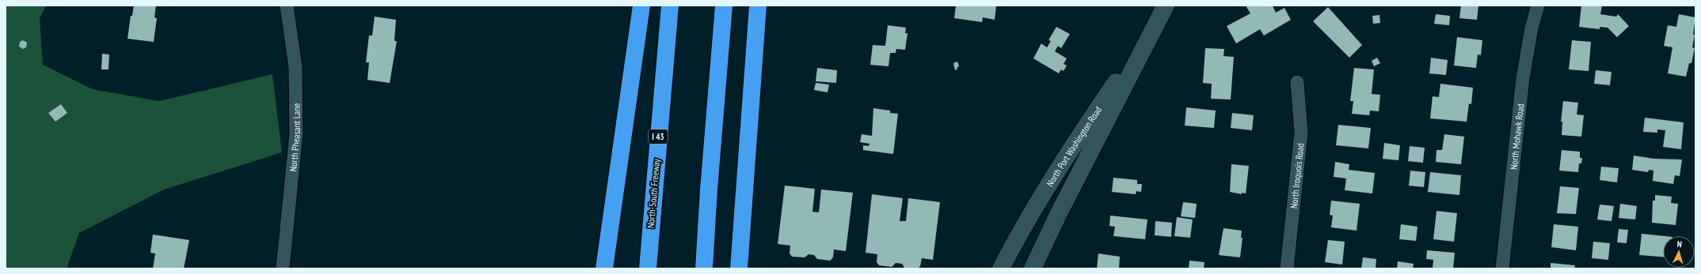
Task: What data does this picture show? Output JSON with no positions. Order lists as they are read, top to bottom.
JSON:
{
  "streets": {
    "highway": ["I 43", "North-South Freeway"],
    "main road": ["North Port Washington Road"],
    "street": ["North Pheasant Lane", "North Mohawk Road", "North Iroquois Road"]
  },
  "north": "top"
}
